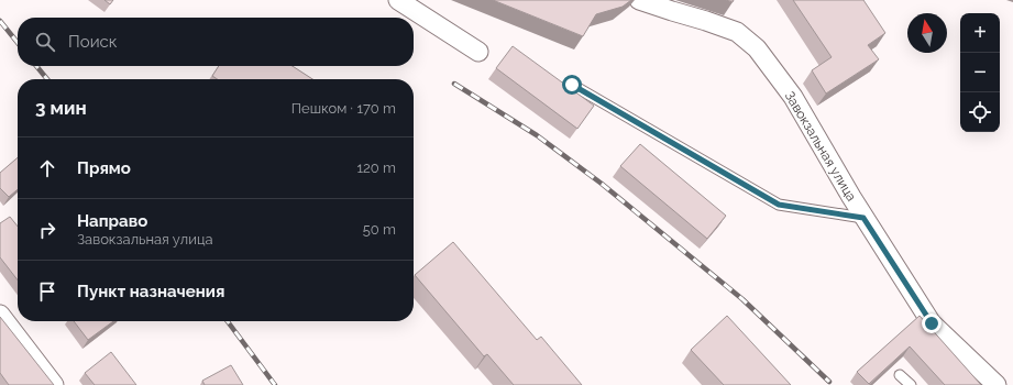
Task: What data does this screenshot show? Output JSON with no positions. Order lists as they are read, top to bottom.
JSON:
{
  "streets": {
    "street": ["Завокзальная улица"]
  },
  "north": "top",
  "page": {
    "map_buttons": ["+", "−"],
    "search": "Поиск",
    "heading": ["3 мин", "Пешком · 170 m"],
    "list": [
      ["Прямо", "120 m"],
      ["Направо", "Завокзальная улица", "50 m"],
      "Пункт назначения"
    ]
  }
}
